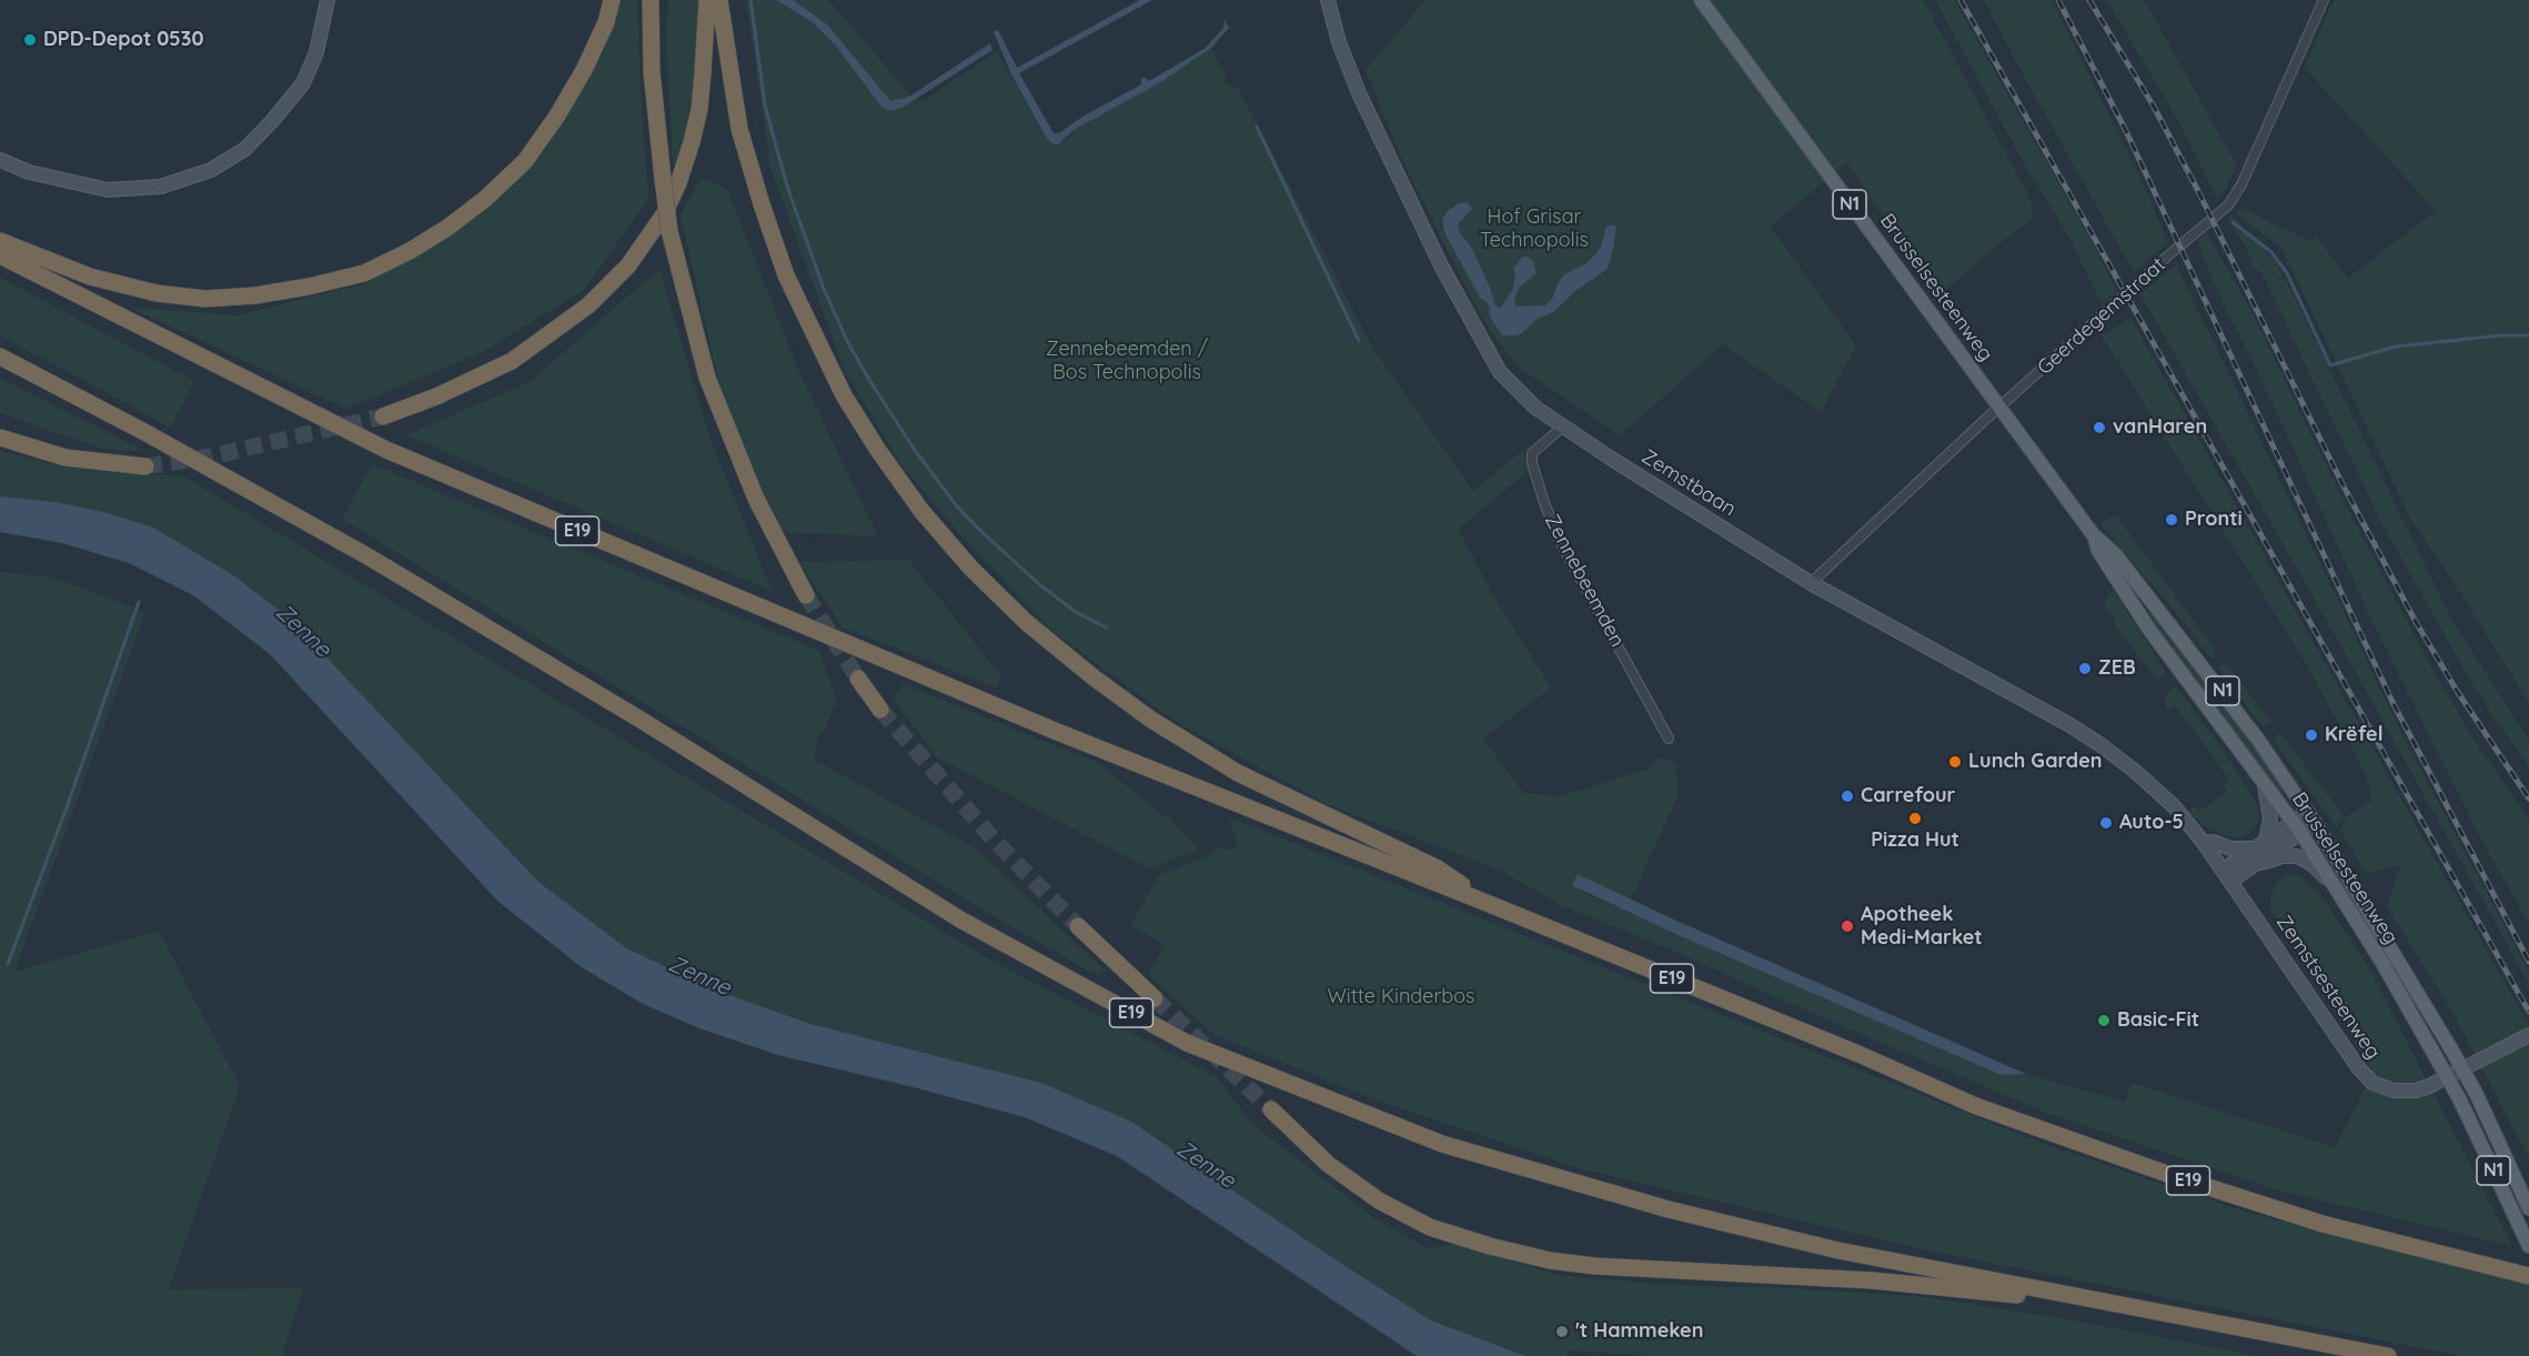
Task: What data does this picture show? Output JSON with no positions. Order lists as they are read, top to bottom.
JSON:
{
  "streets": {
    "highway": ["E19"],
    "main road": ["N1", "Brusselsesteenweg"],
    "street": [
      "Geerdegemstraat",
      "Zemstbaan",
      "Zennebeemden",
      "Zemstsesteenweg"
    ]
  },
  "crossings": [
    ["Brusselsesteenweg", "Geerdegemstraat"],
    ["Geerdegemstraat", "Zemstbaan"],
    ["Zemstbaan", "Zennebeemden"],
    ["Zemstbaan", "Zemstsesteenweg"]
  ],
  "water": ["Zenne"],
  "parks": ["Hof Grisar Technopolis", "Zennebeemden / Bos Technopolis", "Witte Kinderbos"],
  "places": [
    "DPD-Depot 0530",
    "vanHaren",
    "Pronti",
    "ZEB",
    "Krëfel",
    "Lunch Garden",
    "Carrefour",
    "Pizza Hut",
    "Auto-5",
    "Apotheek Medi-Market",
    "Basic-Fit",
    "'t Hammeken"
  ]
}
